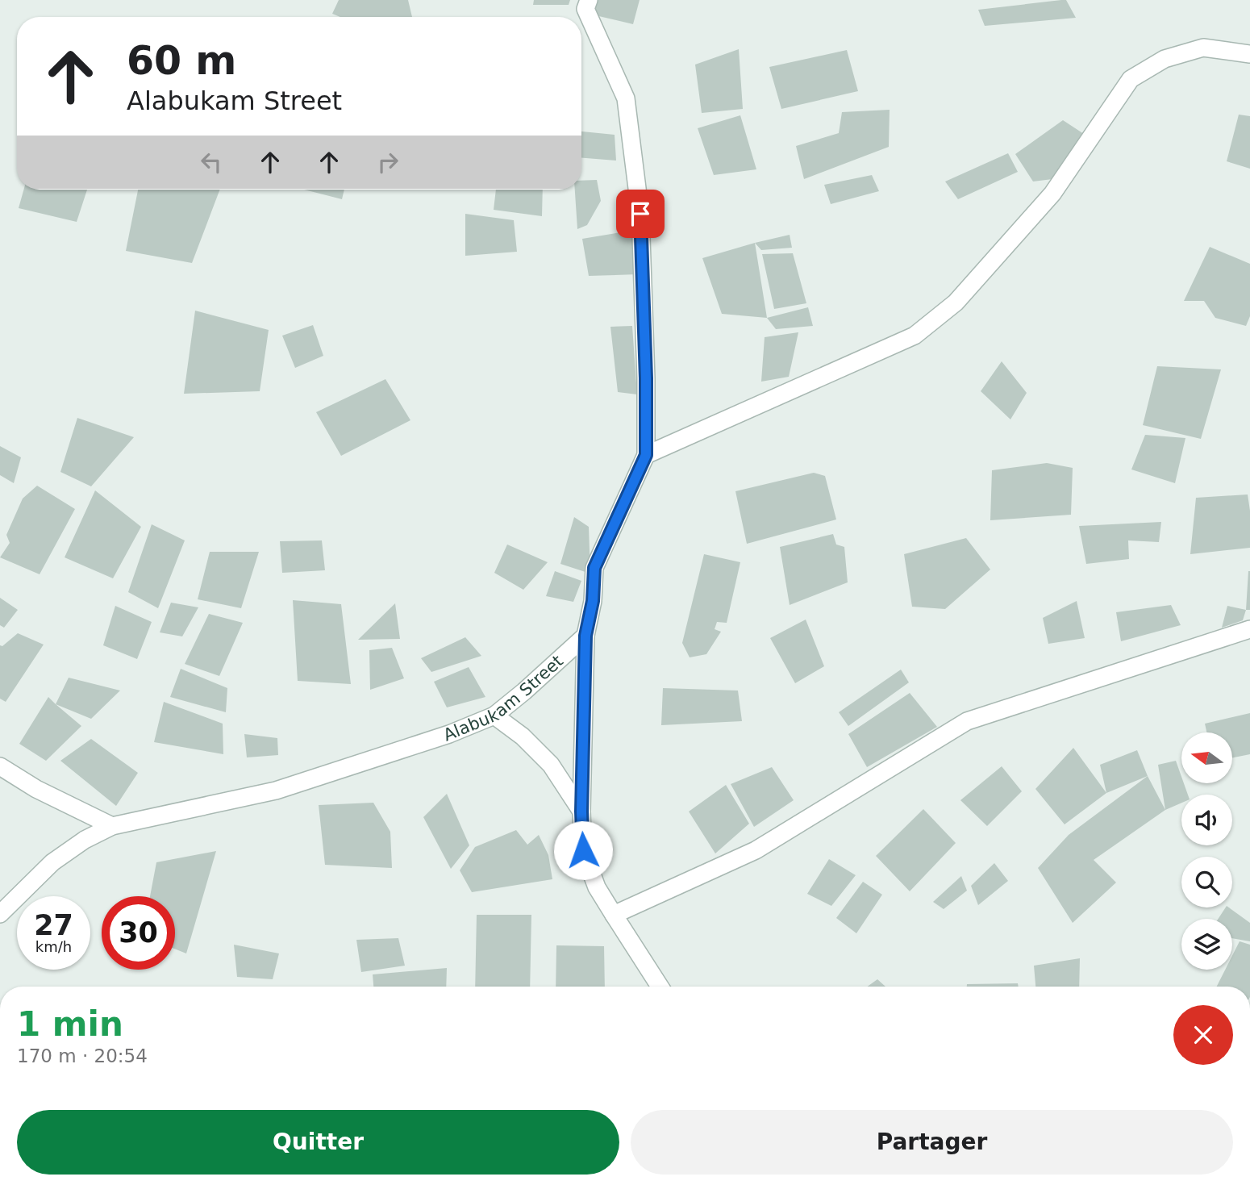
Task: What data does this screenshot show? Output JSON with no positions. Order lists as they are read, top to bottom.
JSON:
{
  "streets": {
    "street": ["Alabukam Street"]
  },
  "north": "left",
  "page": {
    "turn": ["60 m", "Alabukam Street"],
    "speed": "27 km/h",
    "limit": "30",
    "heading": ["1 min", "170 m · 20:54"],
    "buttons": ["Quitter", "Partager"]
  }
}
